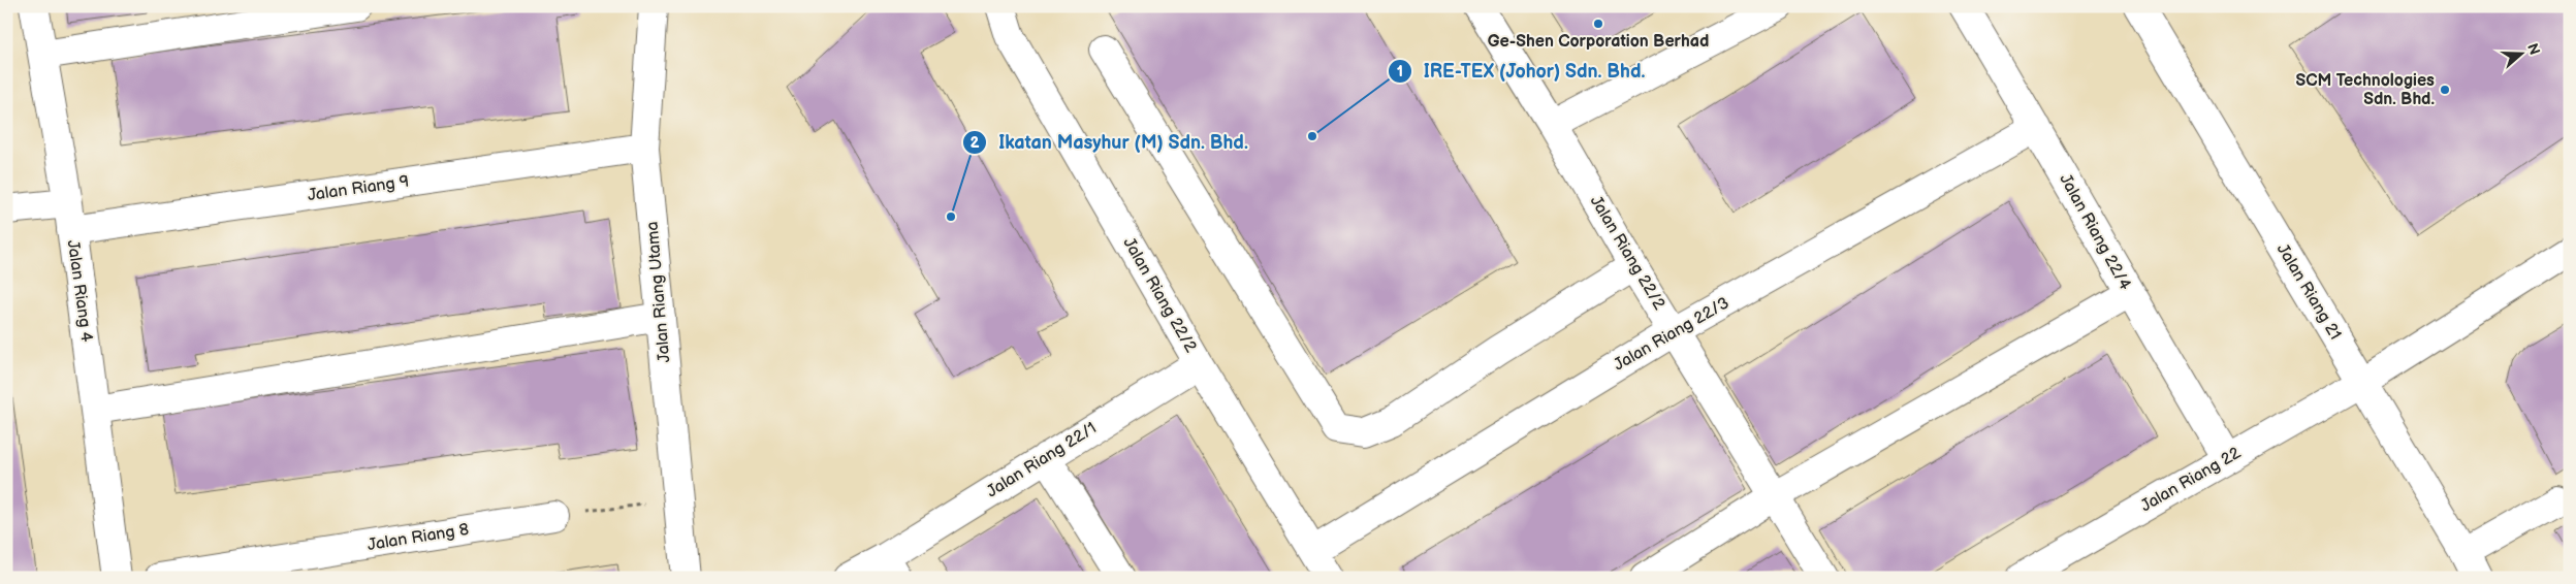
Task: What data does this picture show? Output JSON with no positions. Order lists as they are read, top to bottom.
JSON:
{
  "streets": {
    "street": [
      "Jalan Riang 9",
      "Jalan Riang 22/4",
      "Jalan Riang 22/2",
      "Jalan Riang 4",
      "Jalan Riang Utama",
      "Jalan Riang 21",
      "Jalan Riang 22/3",
      "Jalan Riang 22/1",
      "Jalan Riang 22",
      "Jalan Riang 8"
    ]
  },
  "crossings": [
    ["Jalan Riang 9", "Jalan Riang 4"],
    ["Jalan Riang 9", "Jalan Riang Utama"],
    ["Jalan Riang 22/4", "Jalan Riang 22/3"],
    ["Jalan Riang 22/4", "Jalan Riang 22"],
    ["Jalan Riang 22/2", "Jalan Riang 22/3"],
    ["Jalan Riang 22/2", "Jalan Riang 22/1"],
    ["Jalan Riang 21", "Jalan Riang 22"]
  ],
  "places": [
    "Ge-Shen Corporation Berhad",
    "SCM Technologies Sdn. Bhd.",
    "IRE-TEX (Johor) Sdn. Bhd.",
    "Ikatan Masyhur (M) Sdn. Bhd."
  ],
  "north": "right"
}
